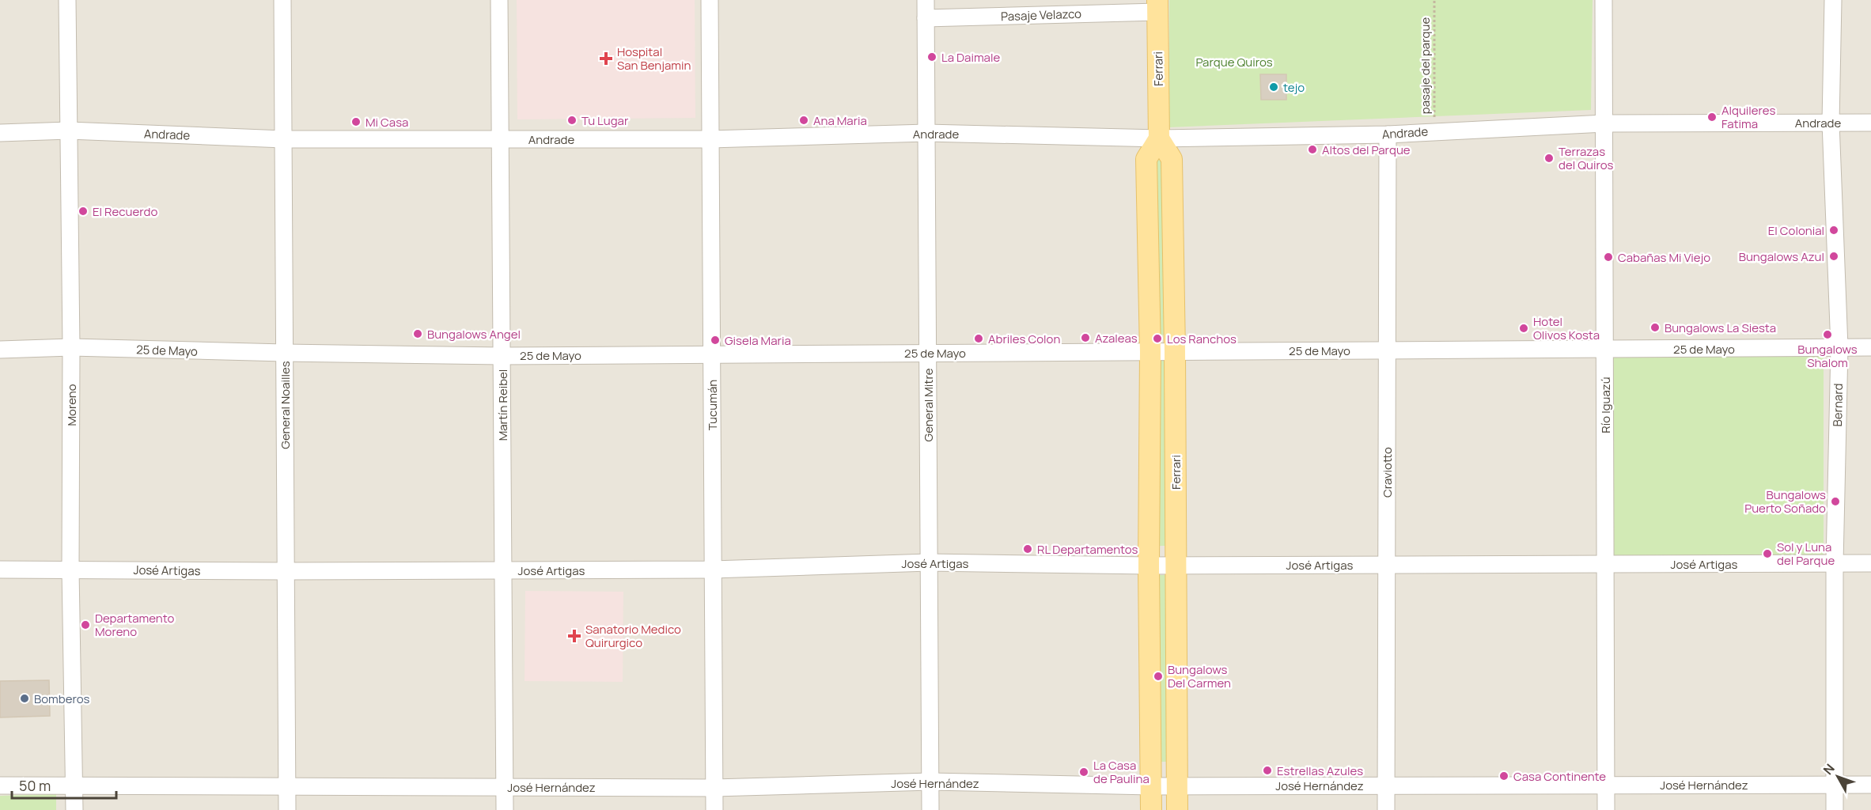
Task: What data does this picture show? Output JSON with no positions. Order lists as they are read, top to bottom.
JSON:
{
  "streets": {
    "main road": ["Ferrari"],
    "street": [
      "Pasaje Velazco",
      "Andrade",
      "25 de Mayo",
      "Moreno",
      "General Noailles",
      "Martín Reibel",
      "Tucumán",
      "General Mitre",
      "Río Iguazú",
      "Bernard",
      "Craviotto",
      "José Artigas",
      "José Hernández"
    ],
    "path": ["pasaje del parque"]
  },
  "crossings": [
    ["Pasaje Velazco", "Ferrari"],
    ["Pasaje Velazco", "General Mitre"],
    ["pasaje del parque", "Andrade"],
    ["Ferrari", "Andrade"],
    ["Ferrari", "25 de Mayo"],
    ["Ferrari", "José Artigas"],
    ["Ferrari", "José Hernández"],
    ["Andrade", "Moreno"],
    ["Andrade", "General Noailles"],
    ["Andrade", "Martín Reibel"],
    ["Andrade", "Tucumán"],
    ["Andrade", "General Mitre"],
    ["Andrade", "Río Iguazú"],
    ["Andrade", "Bernard"],
    ["Andrade", "Craviotto"],
    ["25 de Mayo", "Moreno"],
    ["25 de Mayo", "General Noailles"],
    ["25 de Mayo", "Martín Reibel"],
    ["25 de Mayo", "Tucumán"],
    ["25 de Mayo", "General Mitre"],
    ["25 de Mayo", "Río Iguazú"],
    ["25 de Mayo", "Bernard"],
    ["25 de Mayo", "Craviotto"],
    ["Moreno", "José Artigas"],
    ["Moreno", "José Hernández"],
    ["General Noailles", "José Artigas"],
    ["General Noailles", "José Hernández"],
    ["Martín Reibel", "José Artigas"],
    ["Martín Reibel", "José Hernández"],
    ["Tucumán", "José Artigas"],
    ["Tucumán", "José Hernández"],
    ["General Mitre", "José Artigas"],
    ["General Mitre", "José Hernández"],
    ["Río Iguazú", "José Artigas"],
    ["Río Iguazú", "José Hernández"],
    ["Bernard", "José Artigas"],
    ["Bernard", "José Hernández"],
    ["Craviotto", "José Artigas"],
    ["Craviotto", "José Hernández"]
  ],
  "parks": ["Parque Quiros"],
  "places": {
    "other": [
      "La Daimale",
      "tejo",
      "Alquileres Fatima",
      "Tu Lugar",
      "Ana Maria",
      "Mi Casa",
      "Altos del Parque",
      "Terrazas del Quiros",
      "El Recuerdo",
      "El Colonial",
      "Bungalows Azul",
      "Cabañas Mi Viejo",
      "Bungalows La Siesta",
      "Hotel Olivos Kosta",
      "Bungalows Angel",
      "Bungalows Shalom",
      "Azaleas",
      "Abriles Colon",
      "Los Ranchos",
      "Gisela Maria",
      "Bungalows Puerto Soñado",
      "RL Departamentos",
      "Sol y Luna del Parque",
      "Departamento Moreno",
      "Bungalows Del Carmen",
      "Bomberos",
      "Estrellas Azules",
      "La Casa de Paulina",
      "Casa Continente"
    ],
    "health": ["Hospital San Benjamin", "Sanatorio Medico Quirurgico"]
  },
  "scale_bar": "50 m",
  "north": "top left"
}
